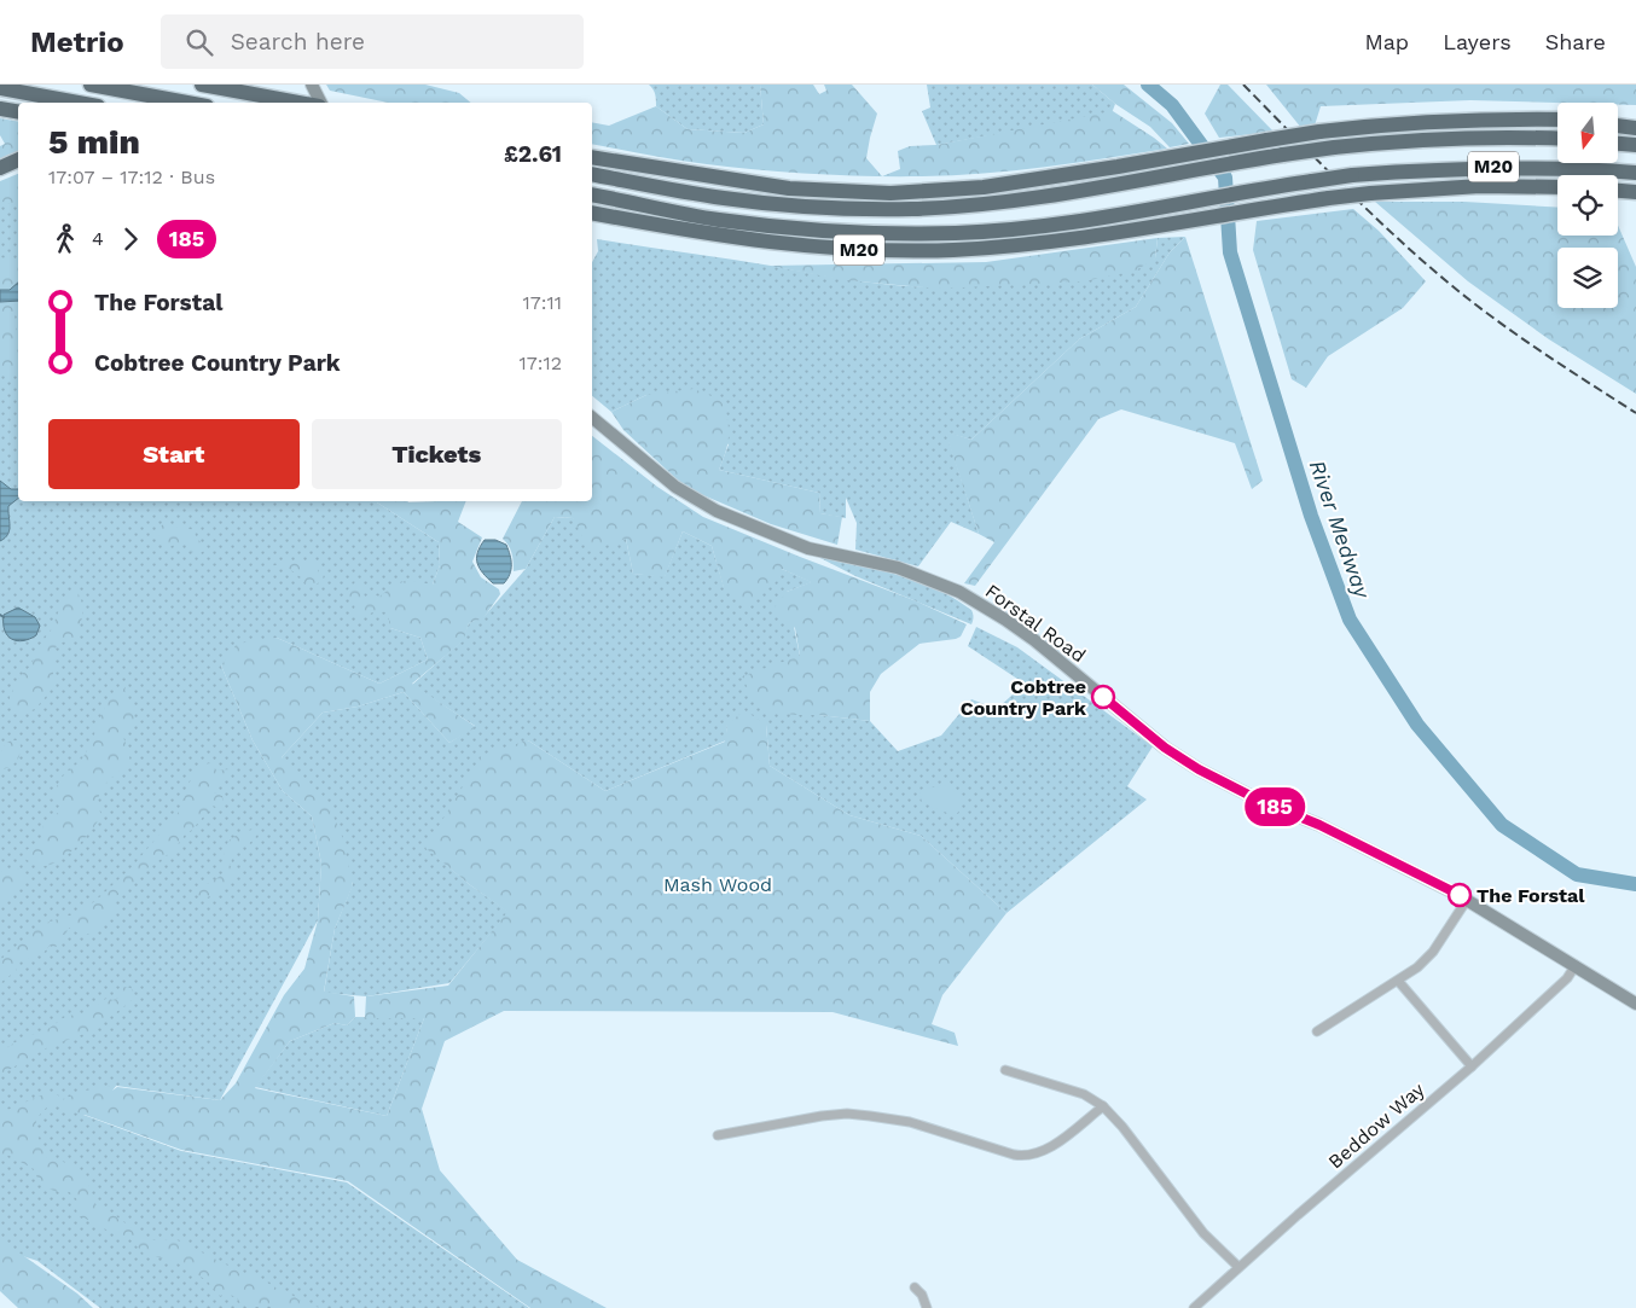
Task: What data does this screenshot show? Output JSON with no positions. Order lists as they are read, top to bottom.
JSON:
{
  "streets": {
    "highway": ["M20"],
    "street": ["Forstal Road", "Beddow Way"]
  },
  "crossings": [
    ["Forstal Road", "Beddow Way"]
  ],
  "water": ["River Medway"],
  "parks": ["Mash Wood"],
  "places": ["Cobtree Country Park", "The Forstal"],
  "lines": ["bus line 185"],
  "north": "bottom",
  "page": {
    "header": "Metrio",
    "search": "Search here",
    "nav": ["Map", "Layers", "Share"],
    "on_map": "185",
    "heading": ["5 min", "17:07 – 17:12 · Bus", "£2.61"],
    "legs": ["4", "185"],
    "list": [
      {
        "name": "The Forstal",
        "value": "17:11"
      },
      {
        "name": "Cobtree Country Park",
        "value": "17:12"
      }
    ],
    "buttons": ["Start", "Tickets"]
  }
}
